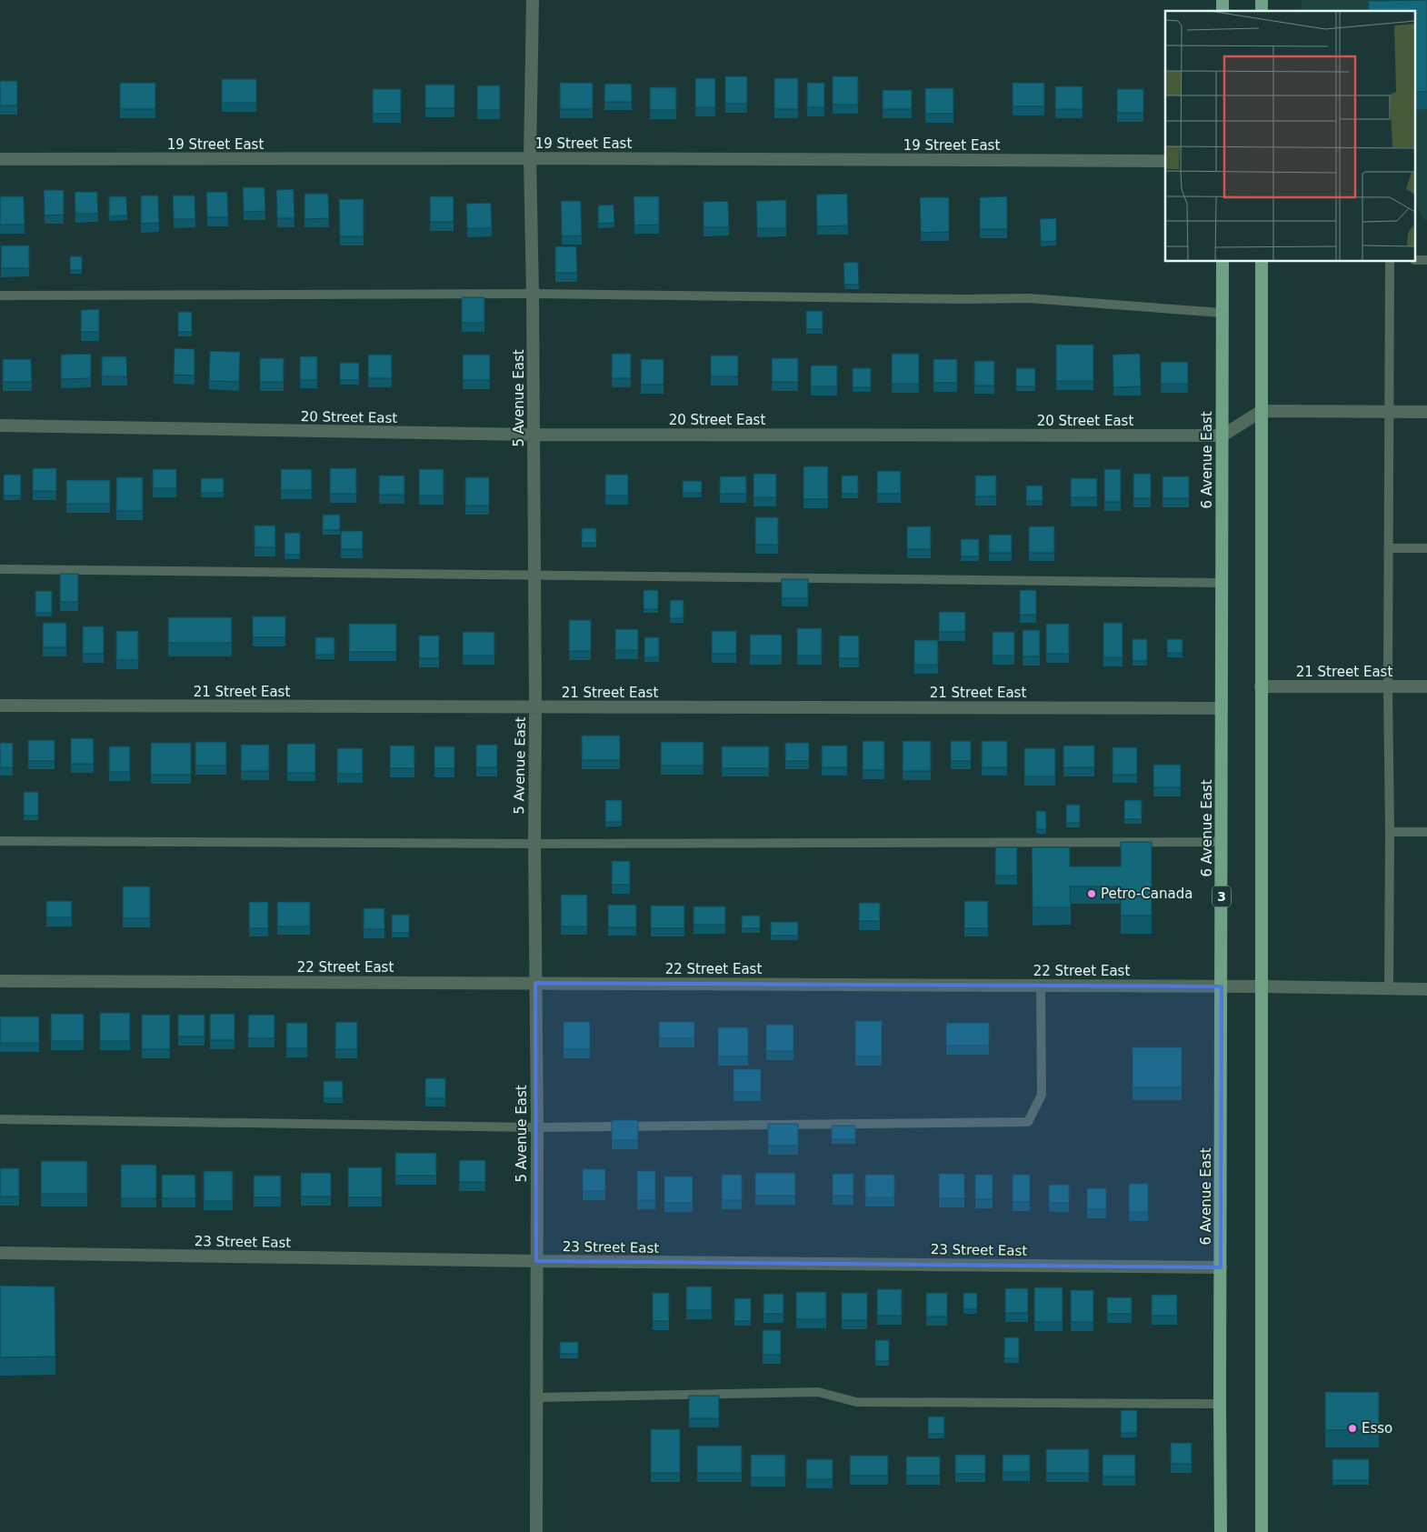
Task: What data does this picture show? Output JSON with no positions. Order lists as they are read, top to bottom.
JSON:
{
  "streets": {
    "main road": ["6 Avenue East", "3"],
    "street": [
      "19 Street East",
      "5 Avenue East",
      "20 Street East",
      "21 Street East",
      "22 Street East",
      "23 Street East"
    ]
  },
  "crossings": [
    ["19 Street East", "5 Avenue East"],
    ["5 Avenue East", "20 Street East"],
    ["5 Avenue East", "21 Street East"],
    ["5 Avenue East", "22 Street East"],
    ["5 Avenue East", "23 Street East"],
    ["20 Street East", "6 Avenue East"],
    ["6 Avenue East", "21 Street East"],
    ["6 Avenue East", "22 Street East"],
    ["6 Avenue East", "23 Street East"]
  ],
  "places": ["Petro-Canada", "Esso"]
}
